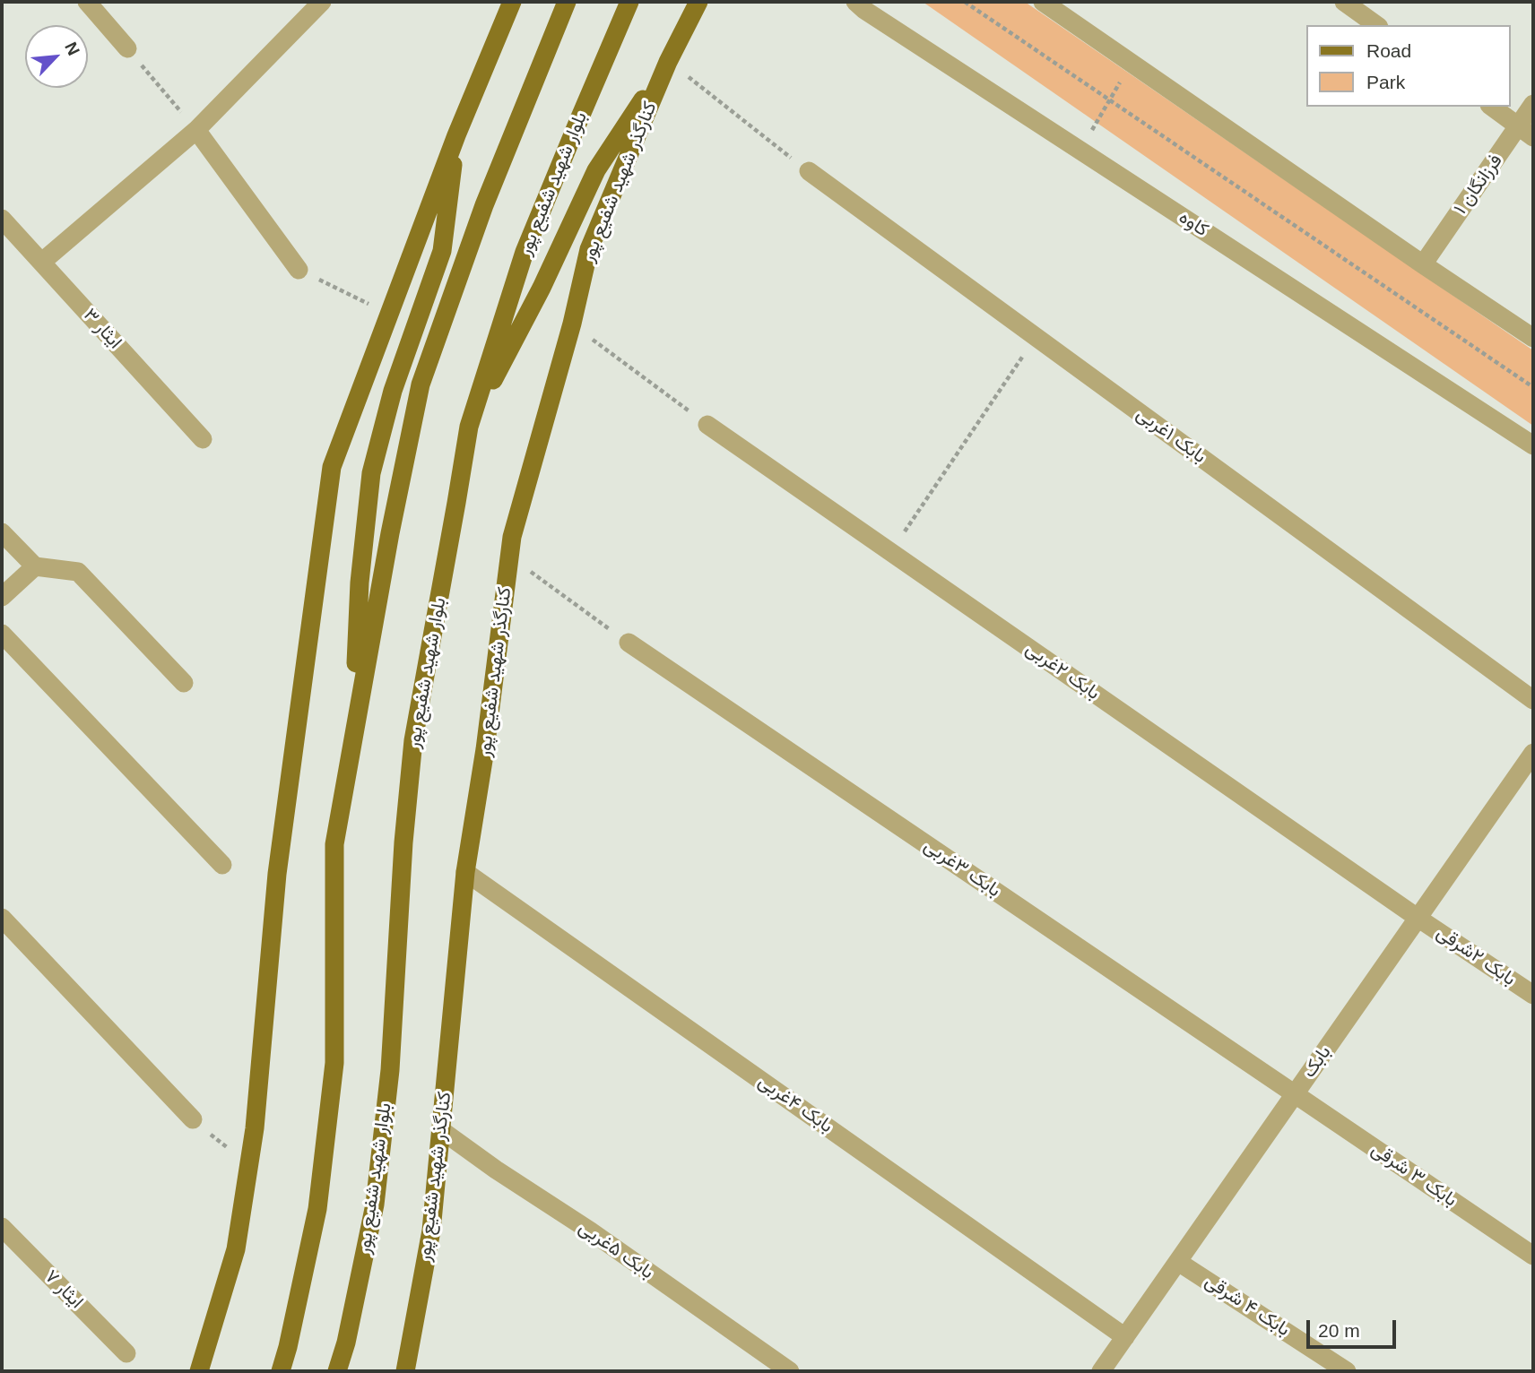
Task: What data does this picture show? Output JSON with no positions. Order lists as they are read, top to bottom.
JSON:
{
  "streets": {
    "main road": ["کنارگذر شهید شفیع پور", "بلوار شهید شفیع پور"],
    "street": [
      "فرزانگان ۱",
      "کاوه",
      "ایثار ۳",
      "بابک ۱غربی",
      "بابک ۲غربی",
      "بابک ۳غربی",
      "بابک ۲شرقی",
      "بابک",
      "بابک ۴غربی",
      "بابک ۳ شرقی",
      "بابک ۵غربی",
      "ایثار ۷",
      "بابک ۴ شرقی"
    ]
  },
  "crossings": [
    ["کنارگذر شهید شفیع پور", "بابک ۴غربی"],
    ["کنارگذر شهید شفیع پور", "بابک ۵غربی"],
    ["بابک ۲غربی", "بابک ۲شرقی"],
    ["بابک ۲غربی", "بابک"],
    ["بابک ۳غربی", "بابک"],
    ["بابک ۳غربی", "بابک ۳ شرقی"],
    ["بابک ۲شرقی", "بابک"],
    ["بابک", "بابک ۴غربی"],
    ["بابک", "بابک ۳ شرقی"],
    ["بابک", "بابک ۴ شرقی"]
  ],
  "legend": ["Road", "Park"],
  "scale_bar": "20 m",
  "north": "top right"
}
